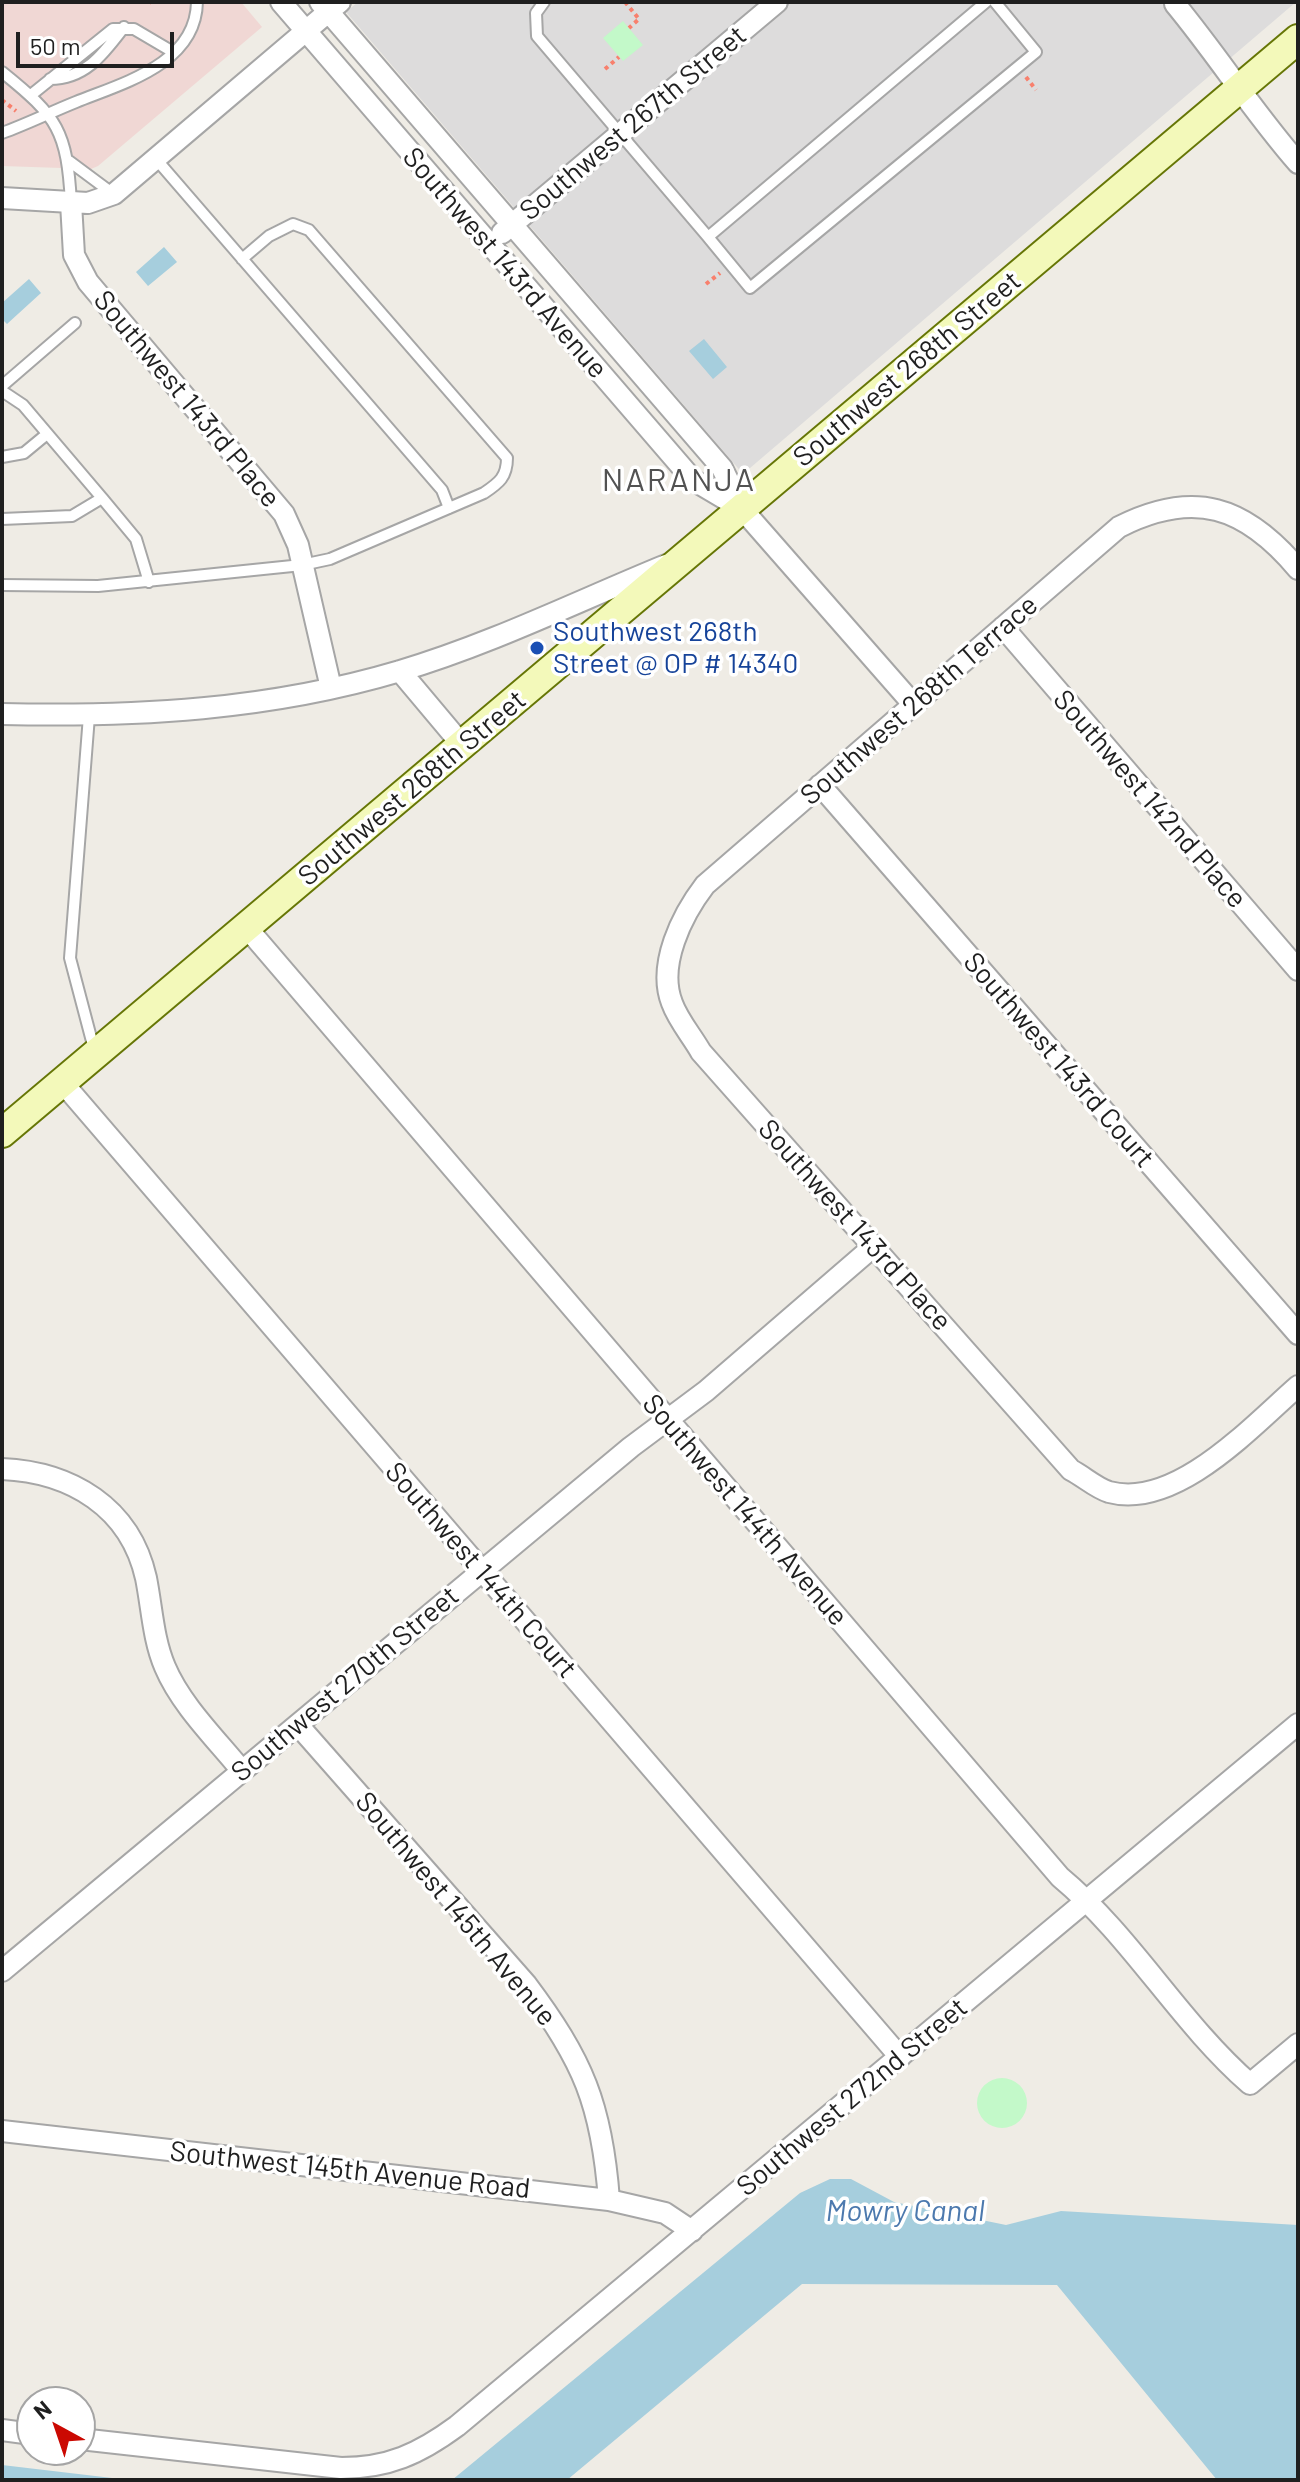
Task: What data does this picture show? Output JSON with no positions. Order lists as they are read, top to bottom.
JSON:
{
  "streets": {
    "main road": ["Southwest 268th Street"],
    "street": [
      "Southwest 267th Street",
      "Southwest 143rd Avenue",
      "Southwest 143rd Place",
      "Southwest 268th Terrace",
      "Southwest 142nd Place",
      "Southwest 143rd Court",
      "Southwest 144th Avenue",
      "Southwest 144th Court",
      "Southwest 270th Street",
      "Southwest 145th Avenue",
      "Southwest 272nd Street",
      "Southwest 145th Avenue Road"
    ]
  },
  "crossings": [
    ["Southwest 267th Street", "Southwest 143rd Avenue"],
    ["Southwest 143rd Avenue", "Southwest 268th Street"],
    ["Southwest 143rd Avenue", "Southwest 268th Terrace"],
    ["Southwest 268th Street", "Southwest 144th Avenue"],
    ["Southwest 268th Street", "Southwest 144th Court"],
    ["Southwest 143rd Place", "Southwest 268th Terrace"],
    ["Southwest 143rd Place", "Southwest 270th Street"],
    ["Southwest 268th Terrace", "Southwest 142nd Place"],
    ["Southwest 268th Terrace", "Southwest 143rd Court"],
    ["Southwest 144th Avenue", "Southwest 270th Street"],
    ["Southwest 144th Avenue", "Southwest 272nd Street"],
    ["Southwest 144th Court", "Southwest 270th Street"],
    ["Southwest 144th Court", "Southwest 272nd Street"],
    ["Southwest 270th Street", "Southwest 145th Avenue"],
    ["Southwest 145th Avenue", "Southwest 145th Avenue Road"],
    ["Southwest 272nd Street", "Southwest 145th Avenue Road"]
  ],
  "districts": ["NARANJA"],
  "water": ["Mowry Canal"],
  "places": ["Southwest 268th Street @ OP # 14340"],
  "scale_bar": "50 m",
  "north": "top left"
}
